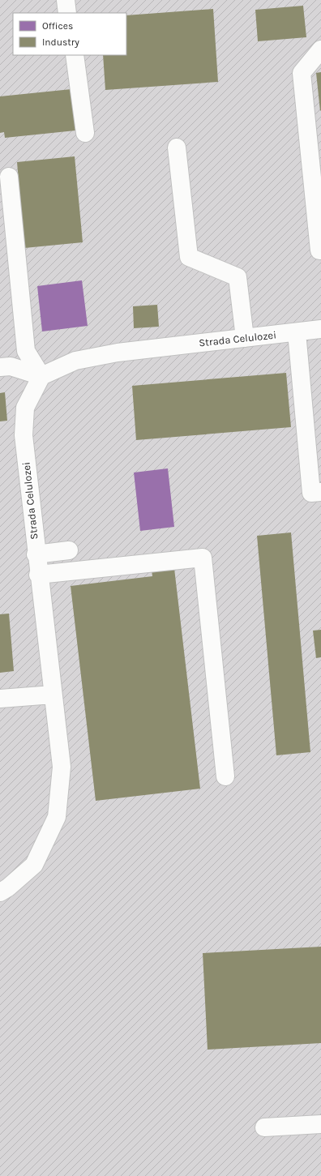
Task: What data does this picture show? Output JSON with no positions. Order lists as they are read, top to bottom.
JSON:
{
  "streets": {
    "street": ["Strada Celulozei"]
  },
  "legend": ["Offices", "Industry"]
}
